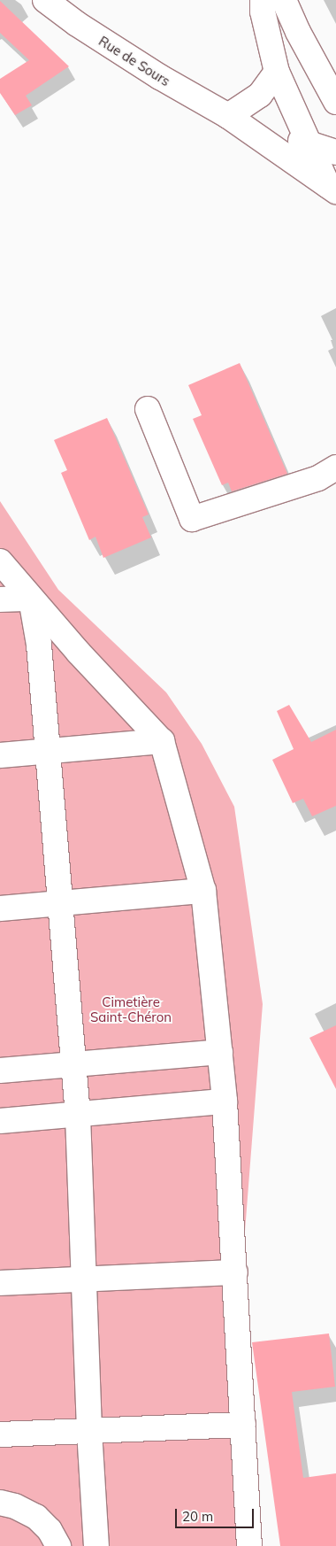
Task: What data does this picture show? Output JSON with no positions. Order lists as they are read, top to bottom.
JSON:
{
  "streets": {
    "main road": ["Rue de Sours"]
  },
  "parks": ["Cimetière Saint-Chéron"],
  "scale_bar": "20 m"
}
